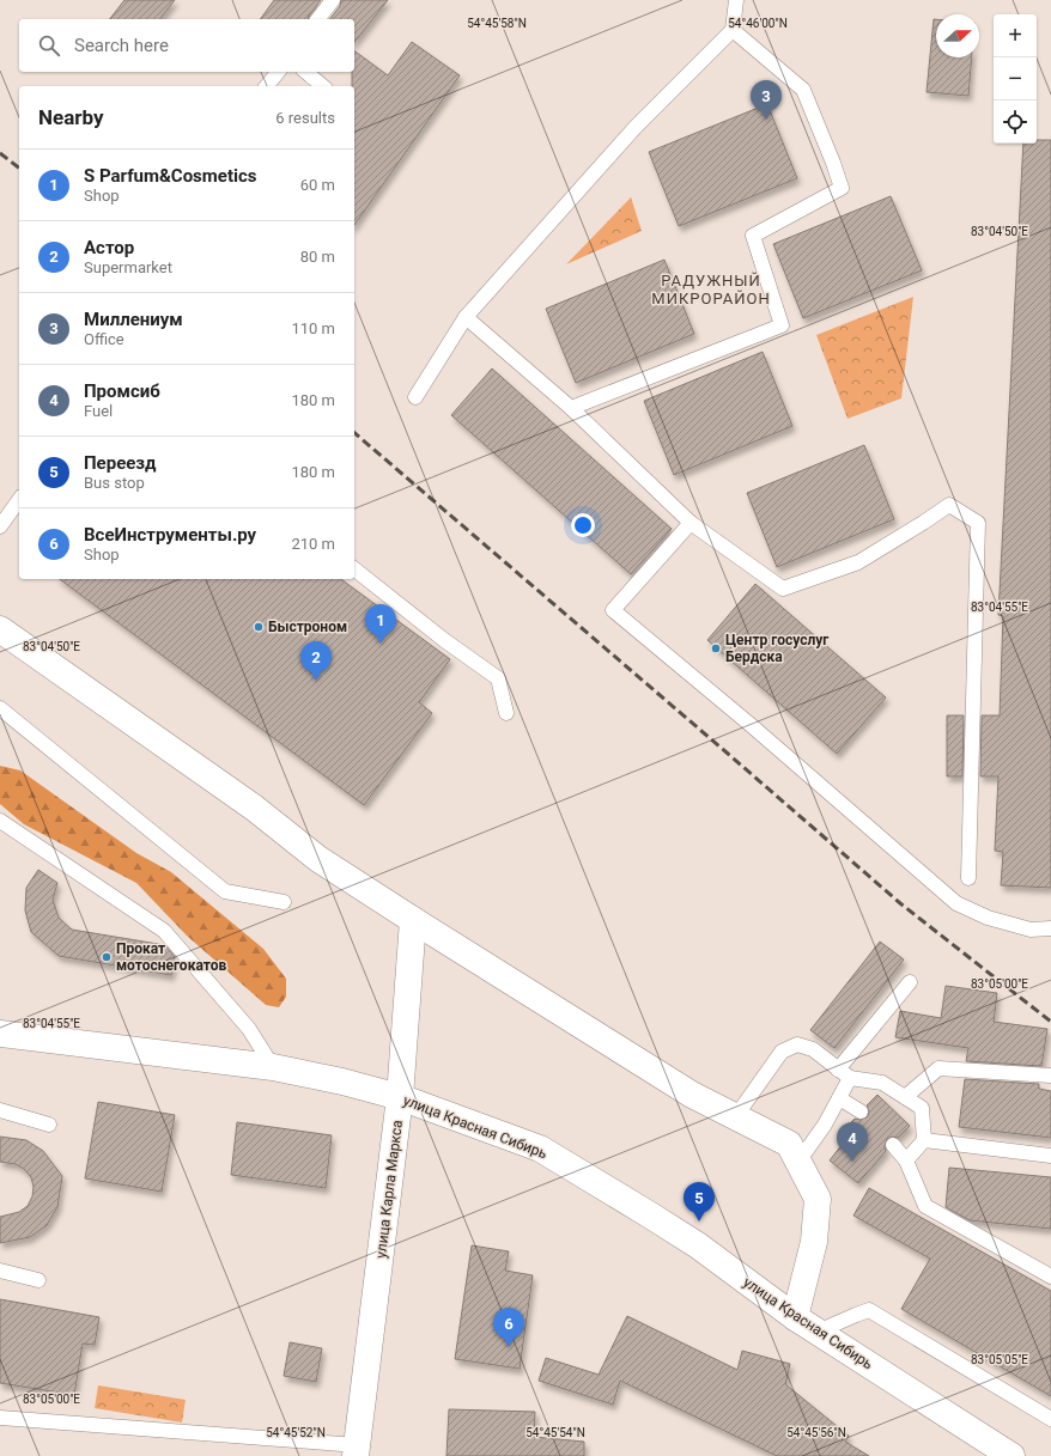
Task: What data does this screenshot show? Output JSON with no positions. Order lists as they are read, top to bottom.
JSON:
{
  "streets": {
    "street": ["улица Красная Сибирь", "улица Карла Маркса"]
  },
  "crossings": [
    ["улица Красная Сибирь", "улица Карла Маркса"]
  ],
  "districts": ["РАДУЖНЫЙ МИКРОРАЙОН"],
  "places": ["Быстроном", "Центр госуслуг Бердска", "Прокат мотоснегокатов"],
  "north": "right",
  "page": {
    "map_buttons": ["+", "−"],
    "search": "Search here",
    "pins": [
      "3",
      "1",
      "2",
      "4",
      "5",
      "6"
    ],
    "heading": ["Nearby", "6 results"],
    "list": [
      {
        "mark": "1",
        "name": "S Parfum&Cosmetics",
        "note": "Shop",
        "value": "60 m"
      },
      {
        "mark": "2",
        "name": "Астор",
        "note": "Supermarket",
        "value": "80 m"
      },
      {
        "mark": "3",
        "name": "Миллениум",
        "note": "Office",
        "value": "110 m"
      },
      {
        "mark": "4",
        "name": "Промсиб",
        "note": "Fuel",
        "value": "180 m"
      },
      {
        "mark": "5",
        "name": "Переезд",
        "note": "Bus stop",
        "value": "180 m"
      },
      {
        "mark": "6",
        "name": "ВсеИнструменты.ру",
        "note": "Shop",
        "value": "210 m"
      }
    ]
  },
  "coordinates": [
    "54°45'58\"N",
    "54°46'00\"N",
    "83°04'50\"E",
    "83°04'55\"E",
    "83°05'00\"E",
    "83°05'05\"E",
    "54°45'52\"N",
    "54°45'54\"N",
    "54°45'56\"N"
  ]
}
